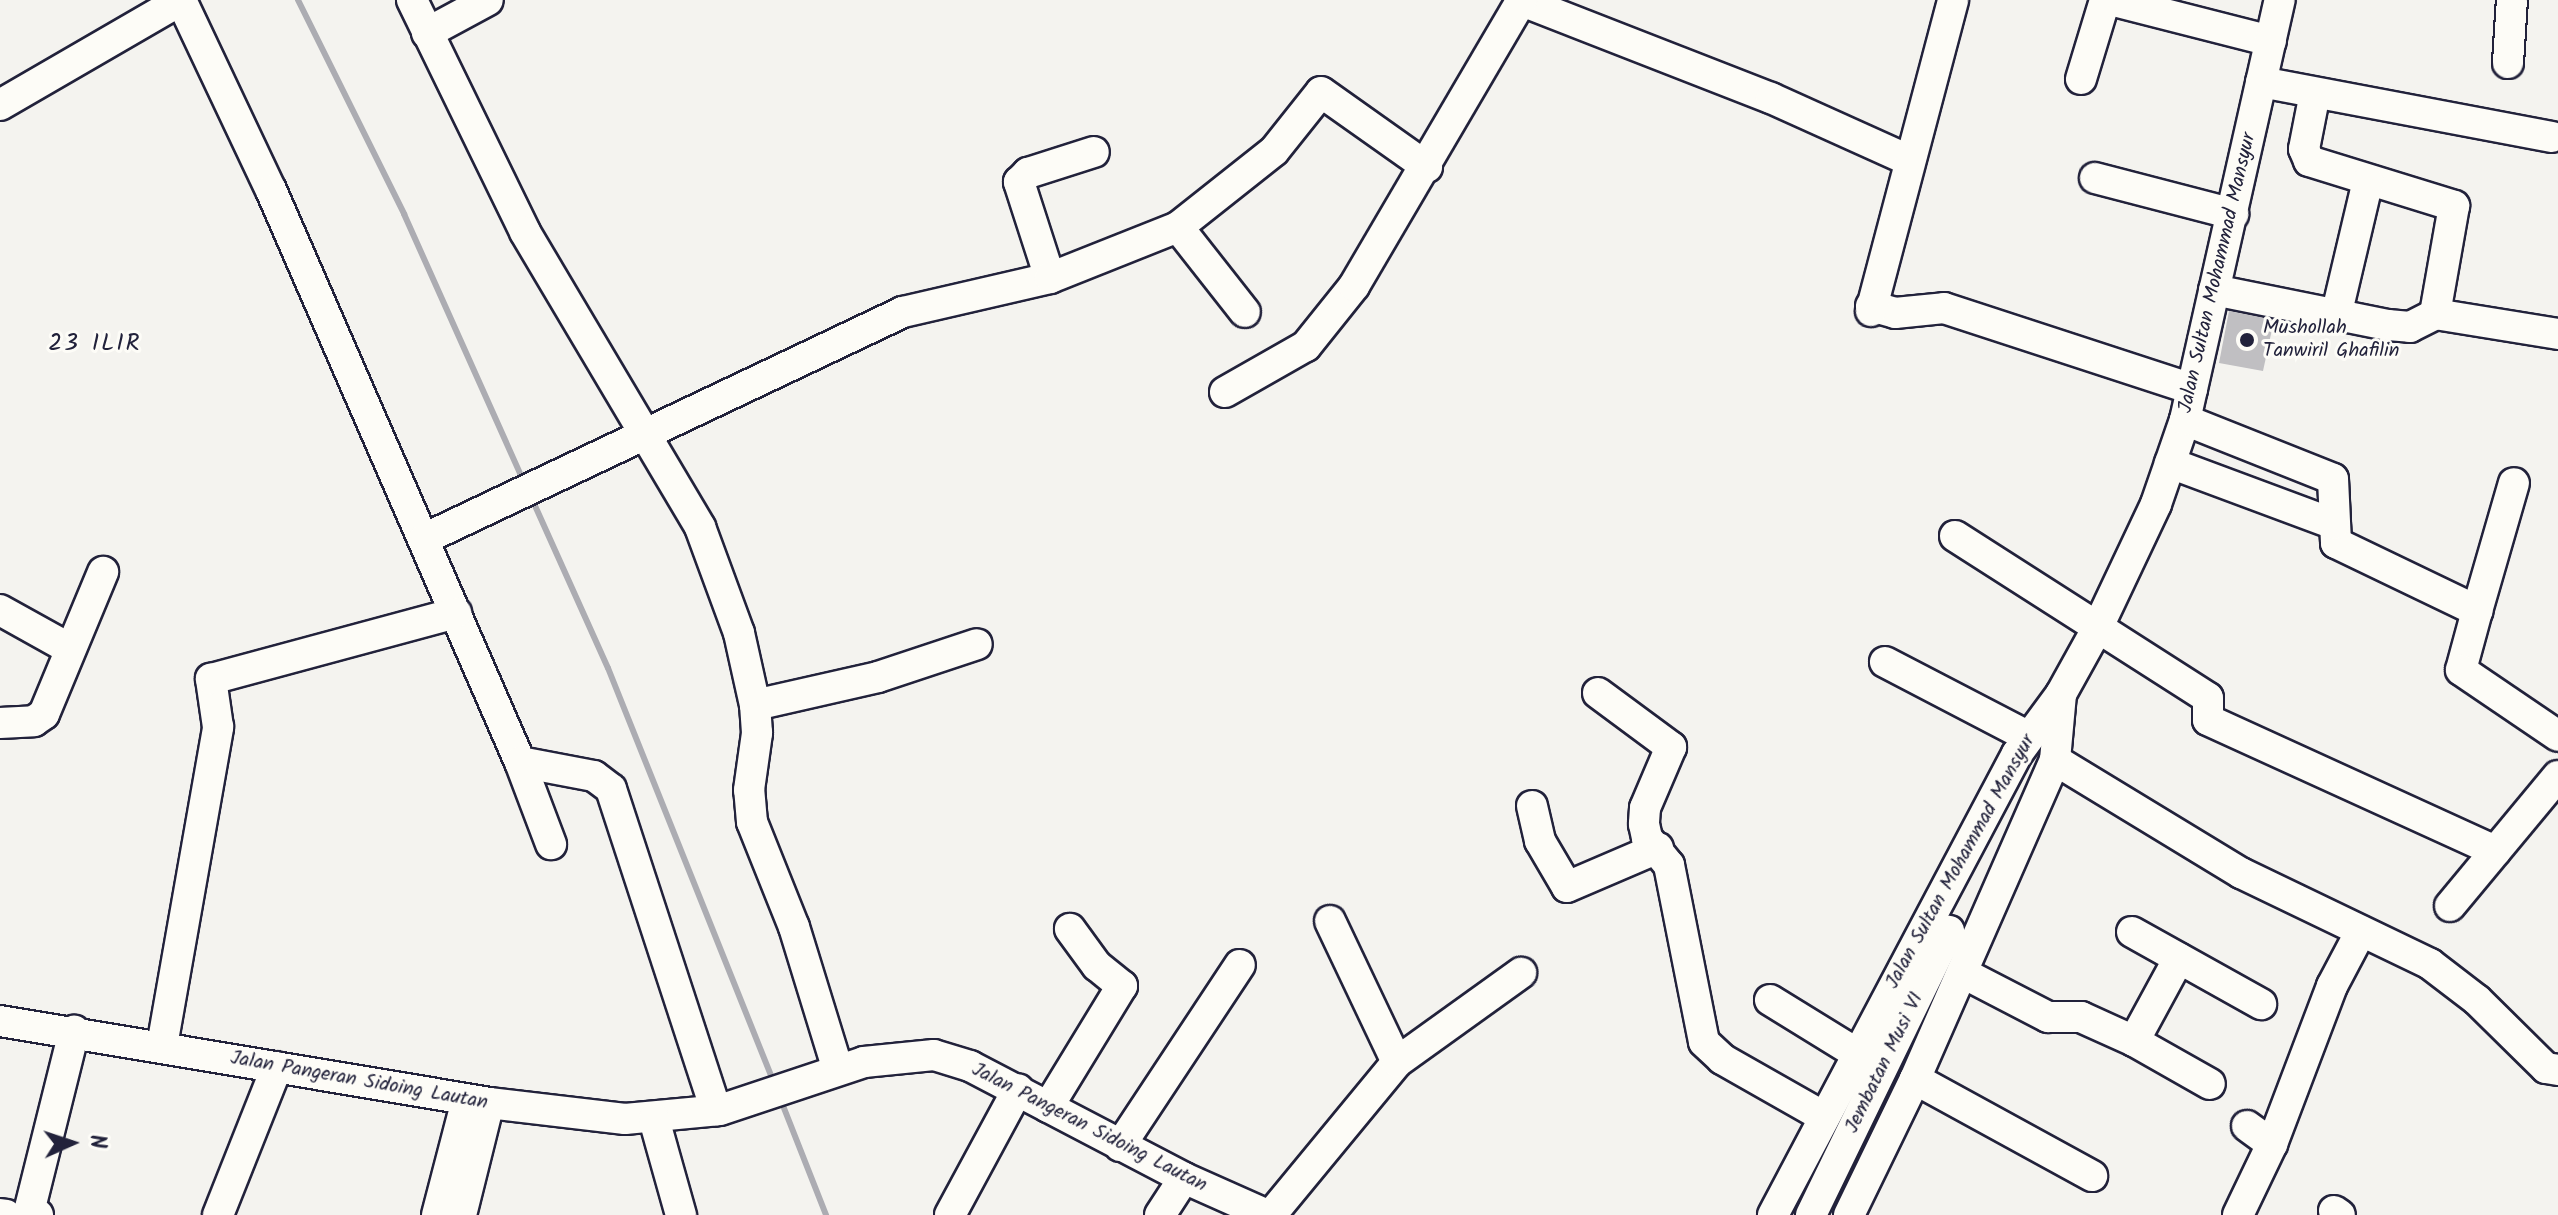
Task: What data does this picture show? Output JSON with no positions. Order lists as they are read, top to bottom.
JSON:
{
  "streets": {
    "street": ["Jalan Sultan Mohammad Mansyur", "Jembatan Musi VI", "Jalan Pangeran Sidoing Lautan"]
  },
  "crossings": [
    ["Jalan Sultan Mohammad Mansyur", "Jembatan Musi VI"]
  ],
  "districts": ["23 ILIR"],
  "places": ["Mushollah Tanwiril Ghafilin"],
  "north": "right"
}
